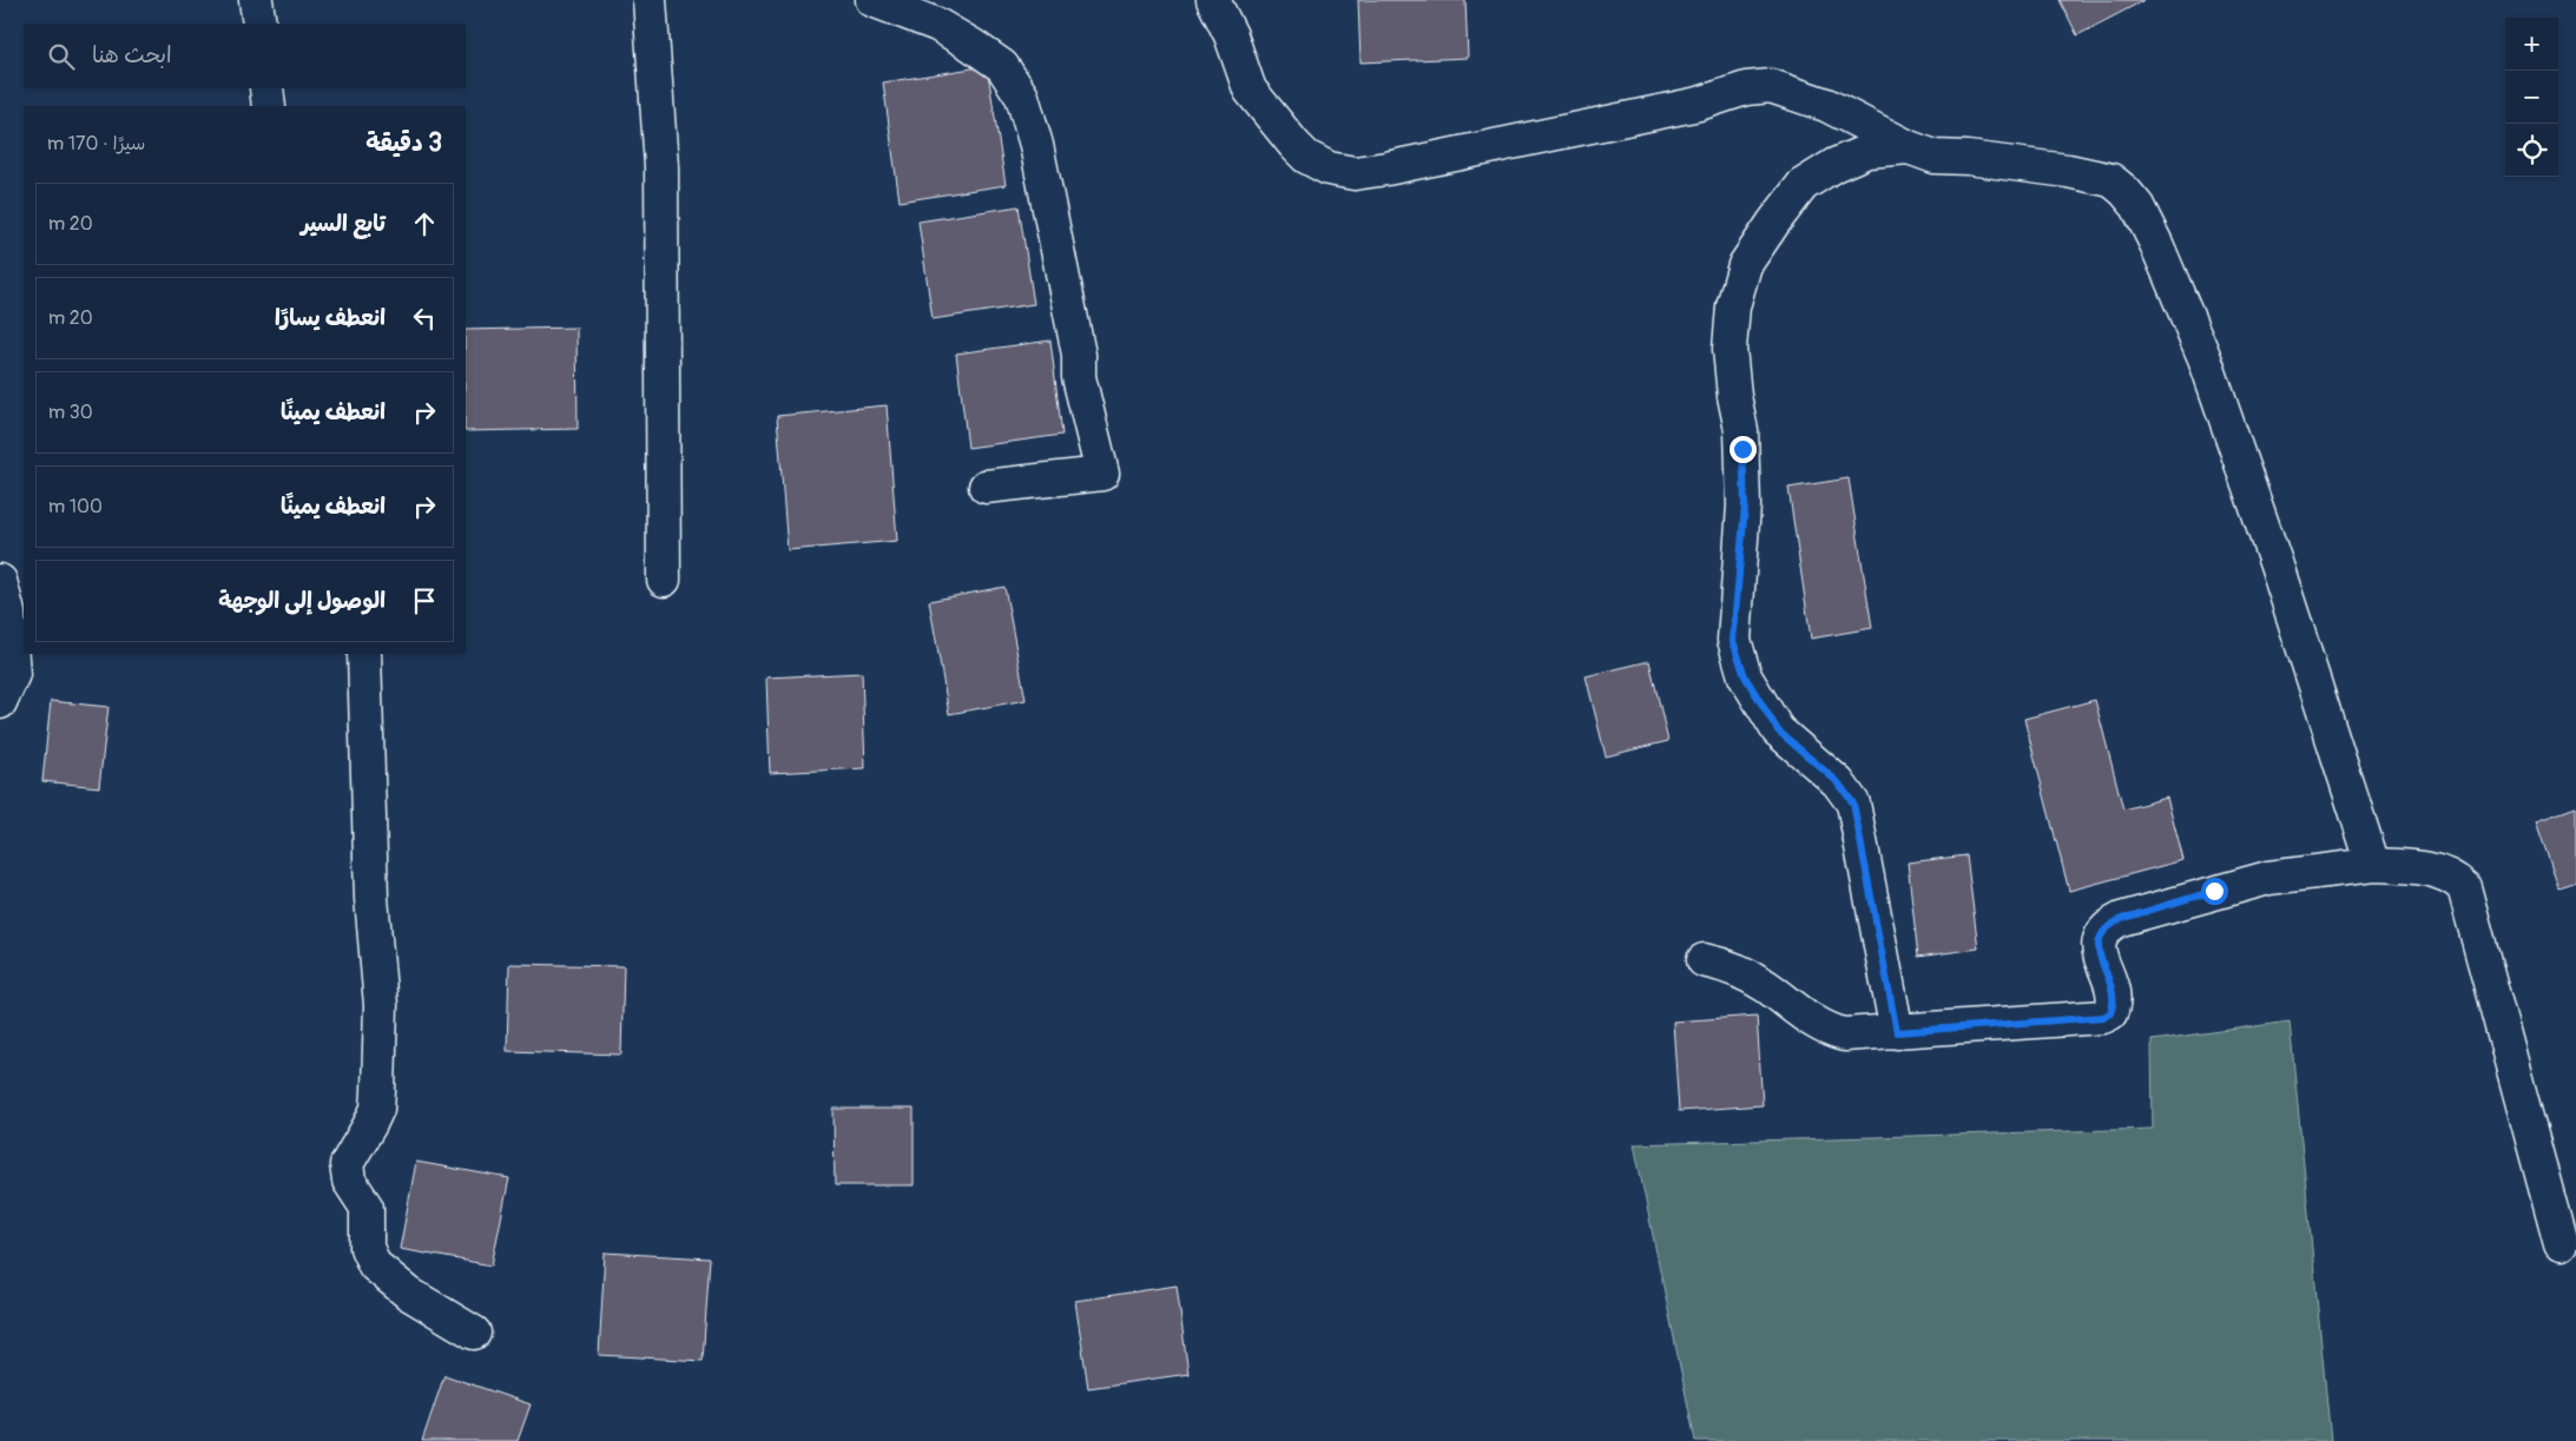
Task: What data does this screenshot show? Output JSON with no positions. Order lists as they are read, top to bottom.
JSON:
{
  "page": {
    "map_buttons": ["+", "−"],
    "search": "ابحث هنا",
    "heading": ["3 دقيقة", "سيرًا · 170 m"],
    "list": [
      ["تابع السير", "20 m"],
      ["انعطف يسارًا", "20 m"],
      ["انعطف يمينًا", "30 m"],
      ["انعطف يمينًا", "100 m"],
      "الوصول إلى الوجهة"
    ]
  }
}
